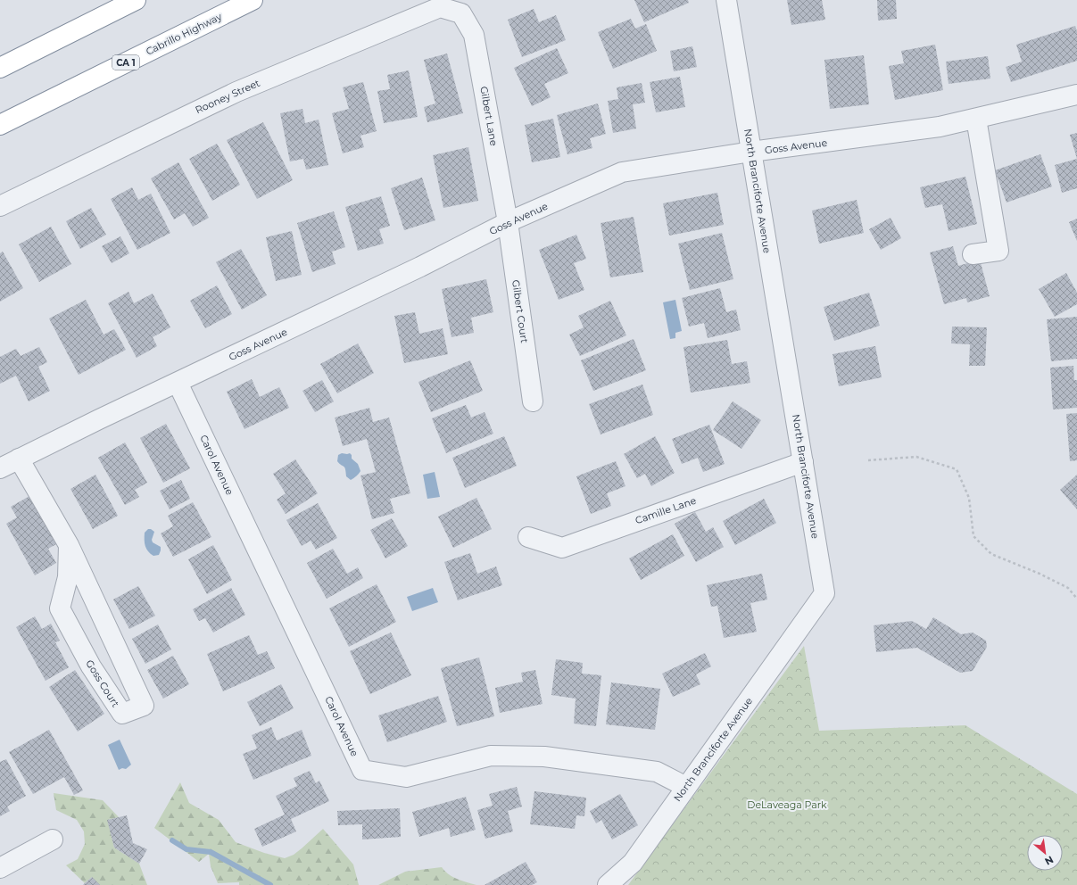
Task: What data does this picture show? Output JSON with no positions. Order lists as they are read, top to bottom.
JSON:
{
  "streets": {
    "highway": ["Cabrillo Highway", "CA 1"],
    "street": [
      "Rooney Street",
      "Gilbert Lane",
      "Goss Avenue",
      "North Branciforte Avenue",
      "Gilbert Court",
      "Carol Avenue",
      "Camille Lane",
      "Goss Court"
    ]
  },
  "crossings": [
    ["Rooney Street", "Gilbert Lane"],
    ["Gilbert Lane", "Goss Avenue"],
    ["Gilbert Lane", "Gilbert Court"],
    ["Goss Avenue", "North Branciforte Avenue"],
    ["Goss Avenue", "Gilbert Court"],
    ["Goss Avenue", "Carol Avenue"],
    ["Goss Avenue", "Goss Court"],
    ["North Branciforte Avenue", "Carol Avenue"],
    ["North Branciforte Avenue", "Camille Lane"]
  ],
  "parks": ["DeLaveaga Park"],
  "north": "bottom right"
}
